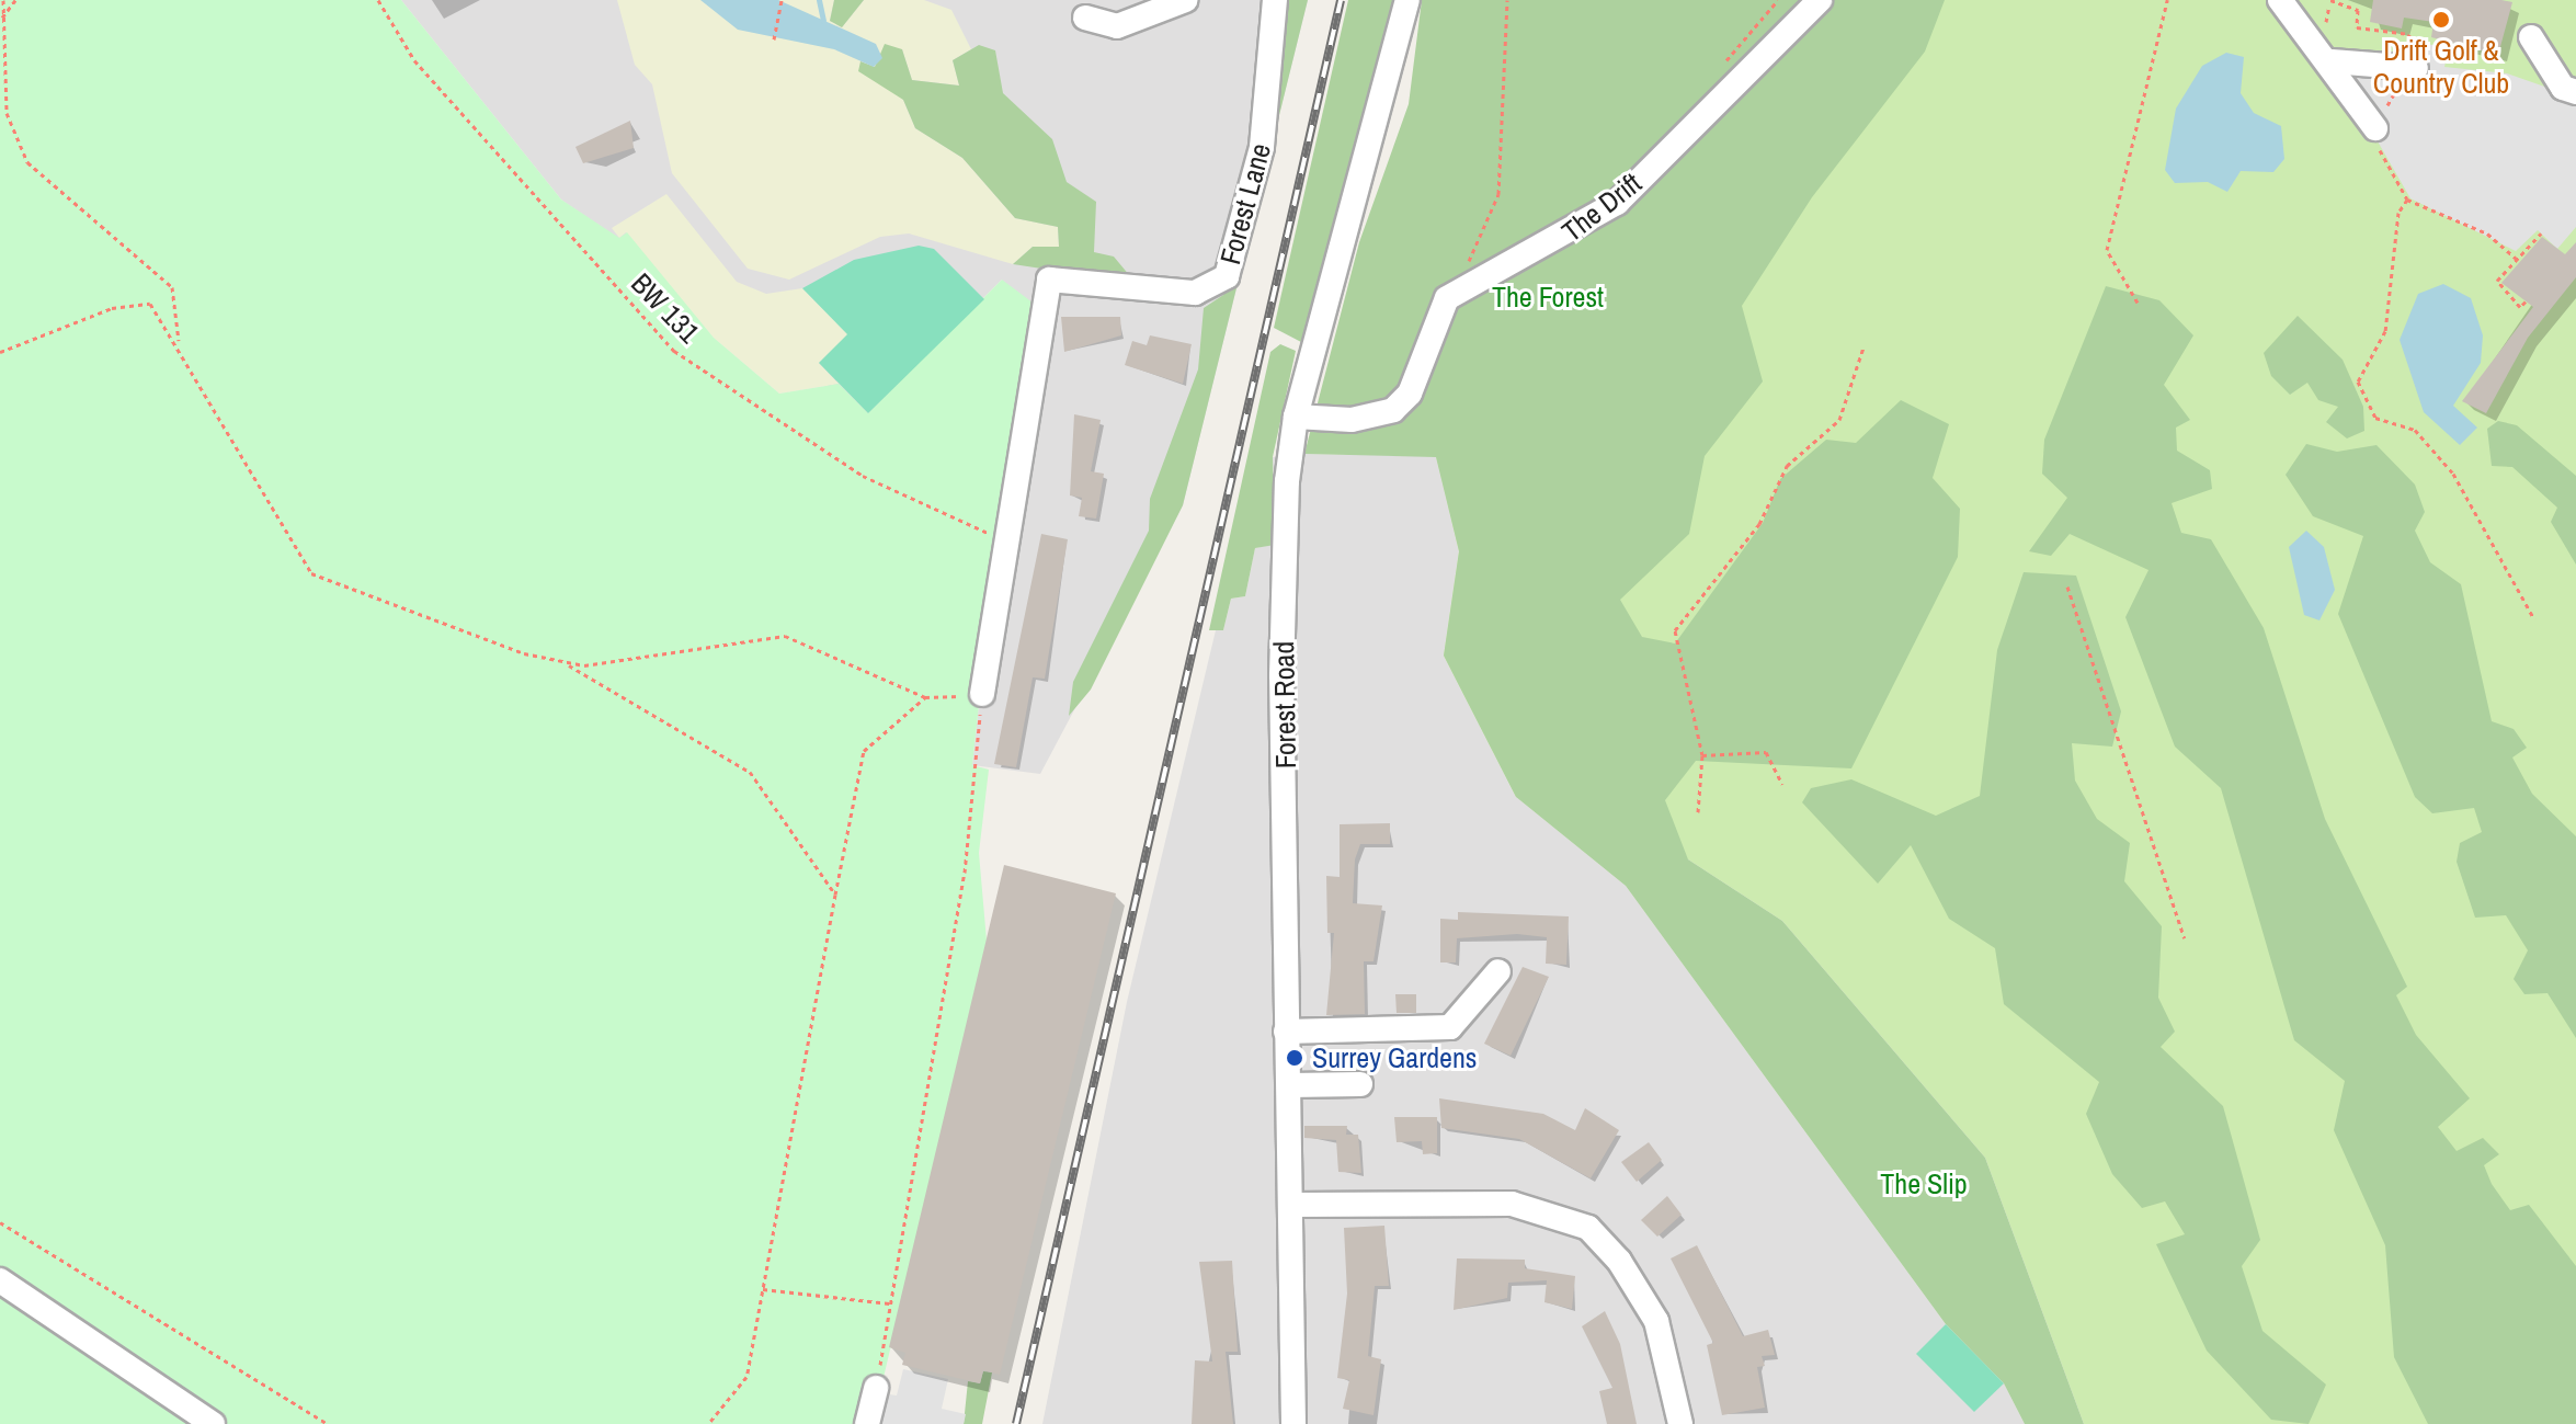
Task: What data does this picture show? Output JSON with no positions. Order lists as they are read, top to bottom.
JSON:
{
  "streets": {
    "street": ["Forest Lane", "The Drift", "Forest Road"],
    "path": ["BW 131"]
  },
  "crossings": [
    ["Forest Lane", "BW 131"]
  ],
  "parks": ["The Forest", "The Slip"],
  "places": ["Drift Golf & Country Club", "Surrey Gardens"]
}
